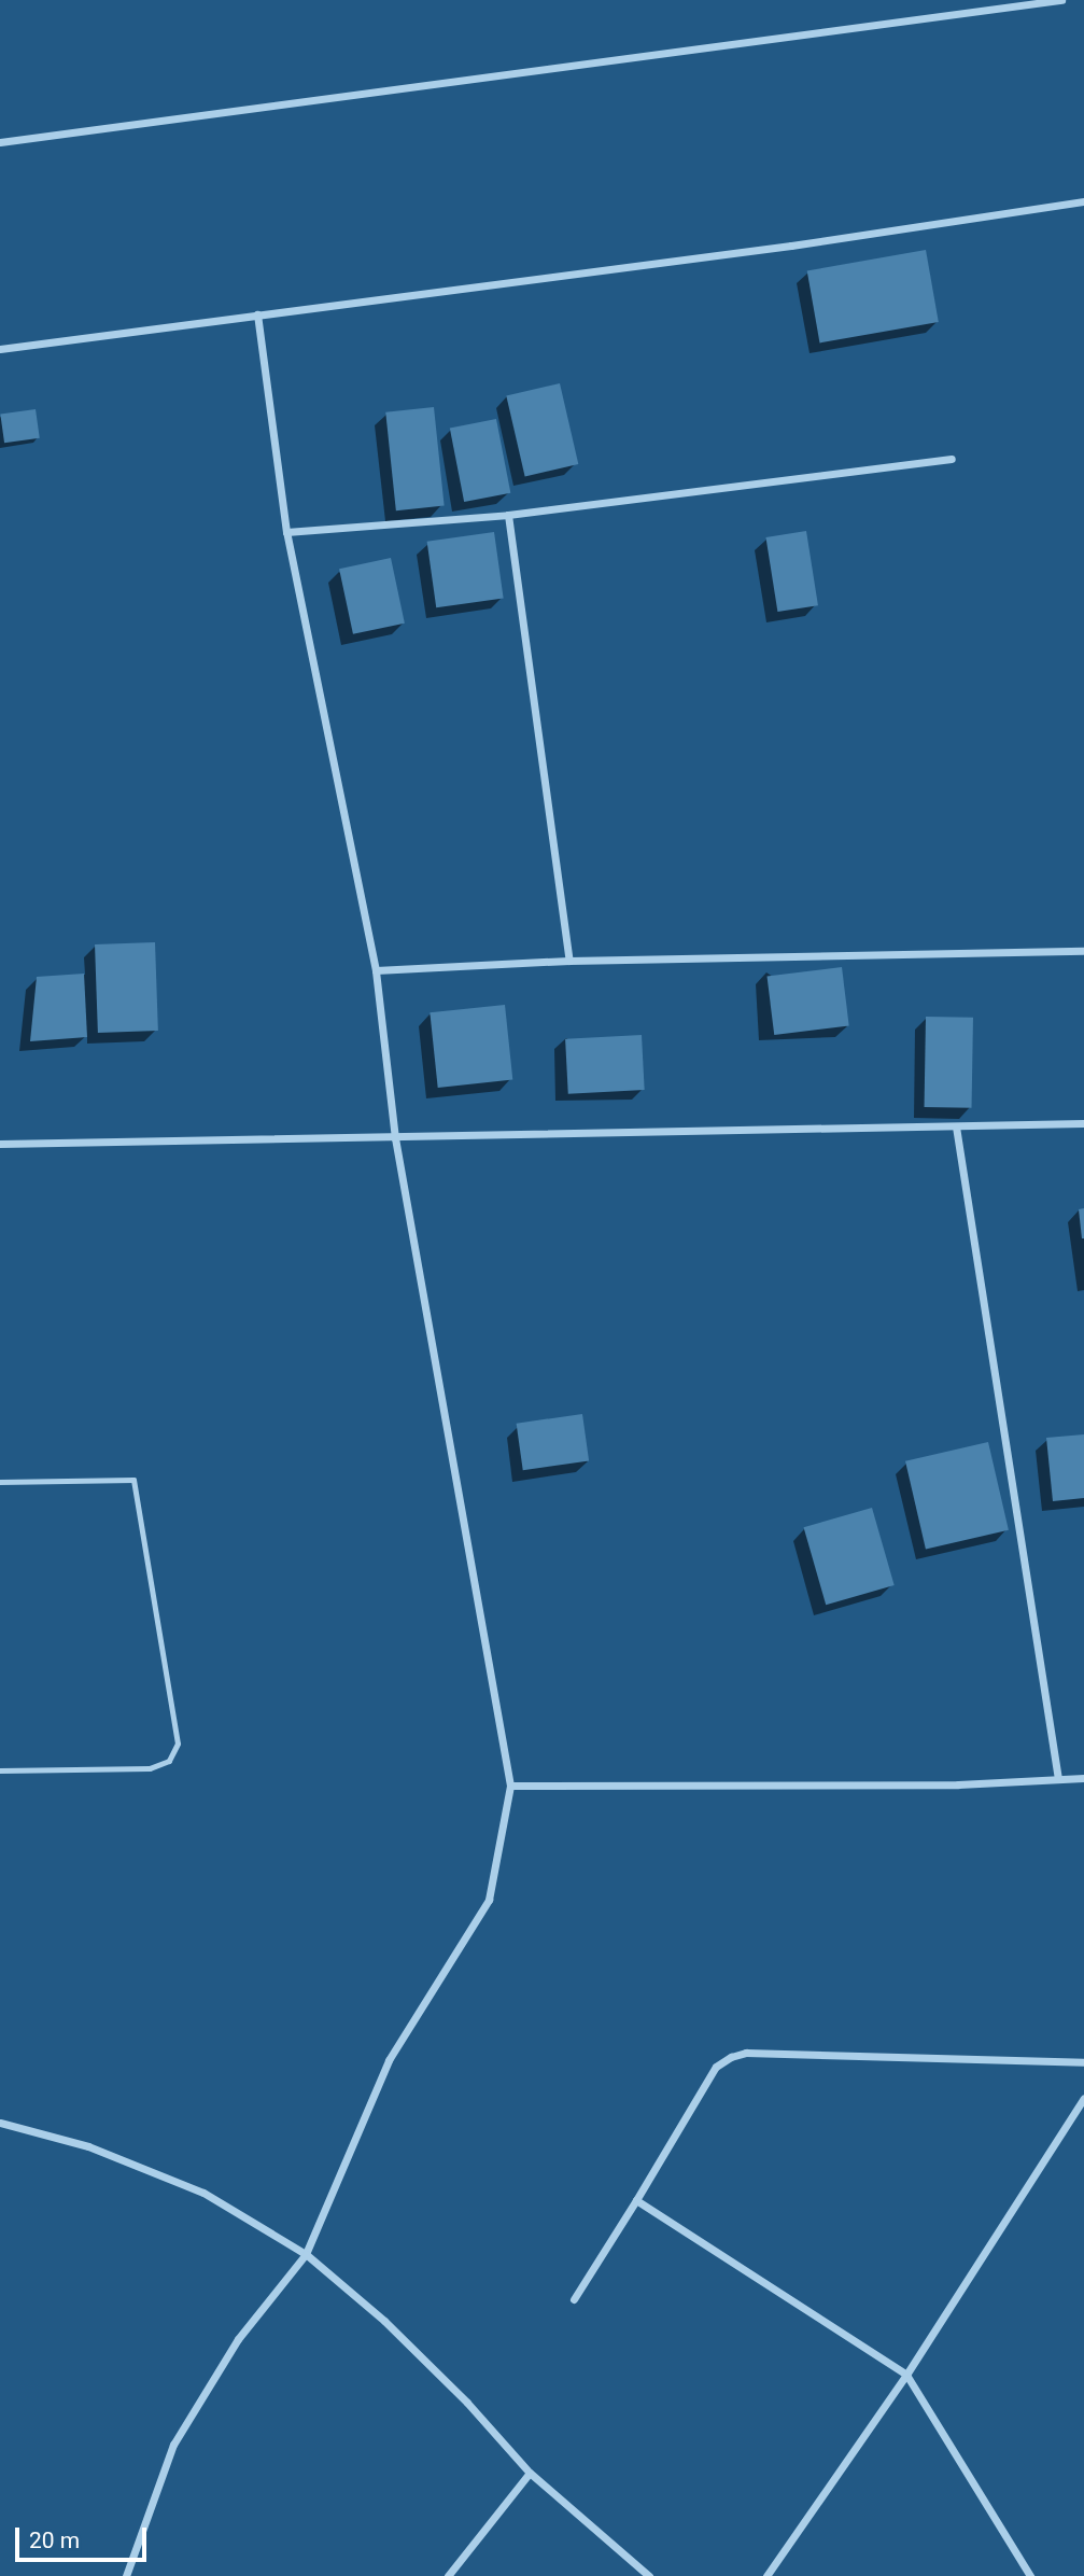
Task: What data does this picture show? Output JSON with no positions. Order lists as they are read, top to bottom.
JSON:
{
  "scale_bar": "20 m"
}
